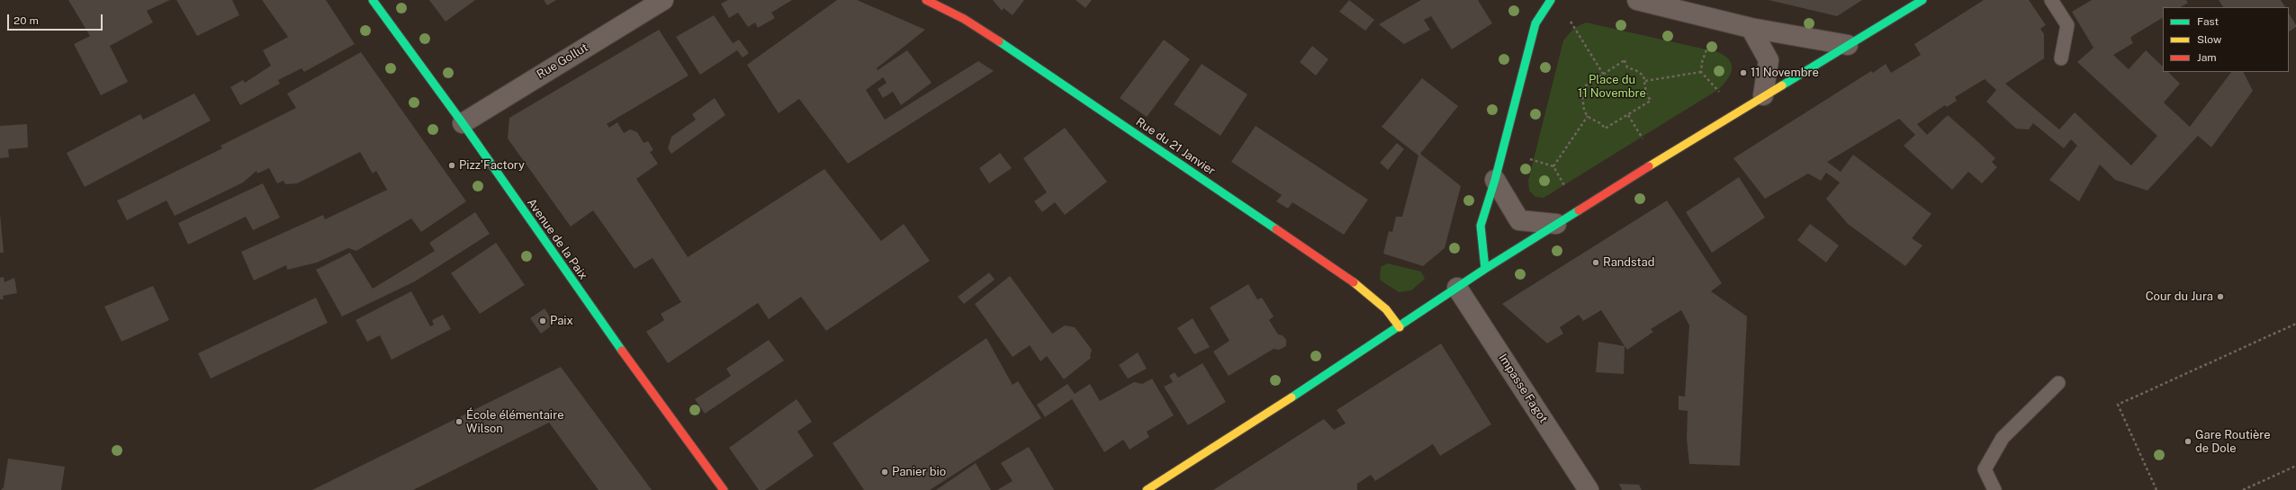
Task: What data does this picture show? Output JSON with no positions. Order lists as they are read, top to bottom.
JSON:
{
  "streets": {
    "main road": ["Rue du 21 Janvier", "Avenue de la Paix"],
    "street": ["Rue Gollut", "Impasse Fagot"]
  },
  "crossings": [
    ["Rue Gollut", "Avenue de la Paix"]
  ],
  "parks": ["Place du 11 Novembre"],
  "places": [
    "11 Novembre",
    "Pizz'Factory",
    "Randstad",
    "Cour du Jura",
    "Paix",
    "École élémentaire Wilson",
    "Gare Routière de Dole",
    "Panier bio"
  ],
  "legend": ["Fast", "Slow", "Jam"],
  "scale_bar": "20 m"
}
